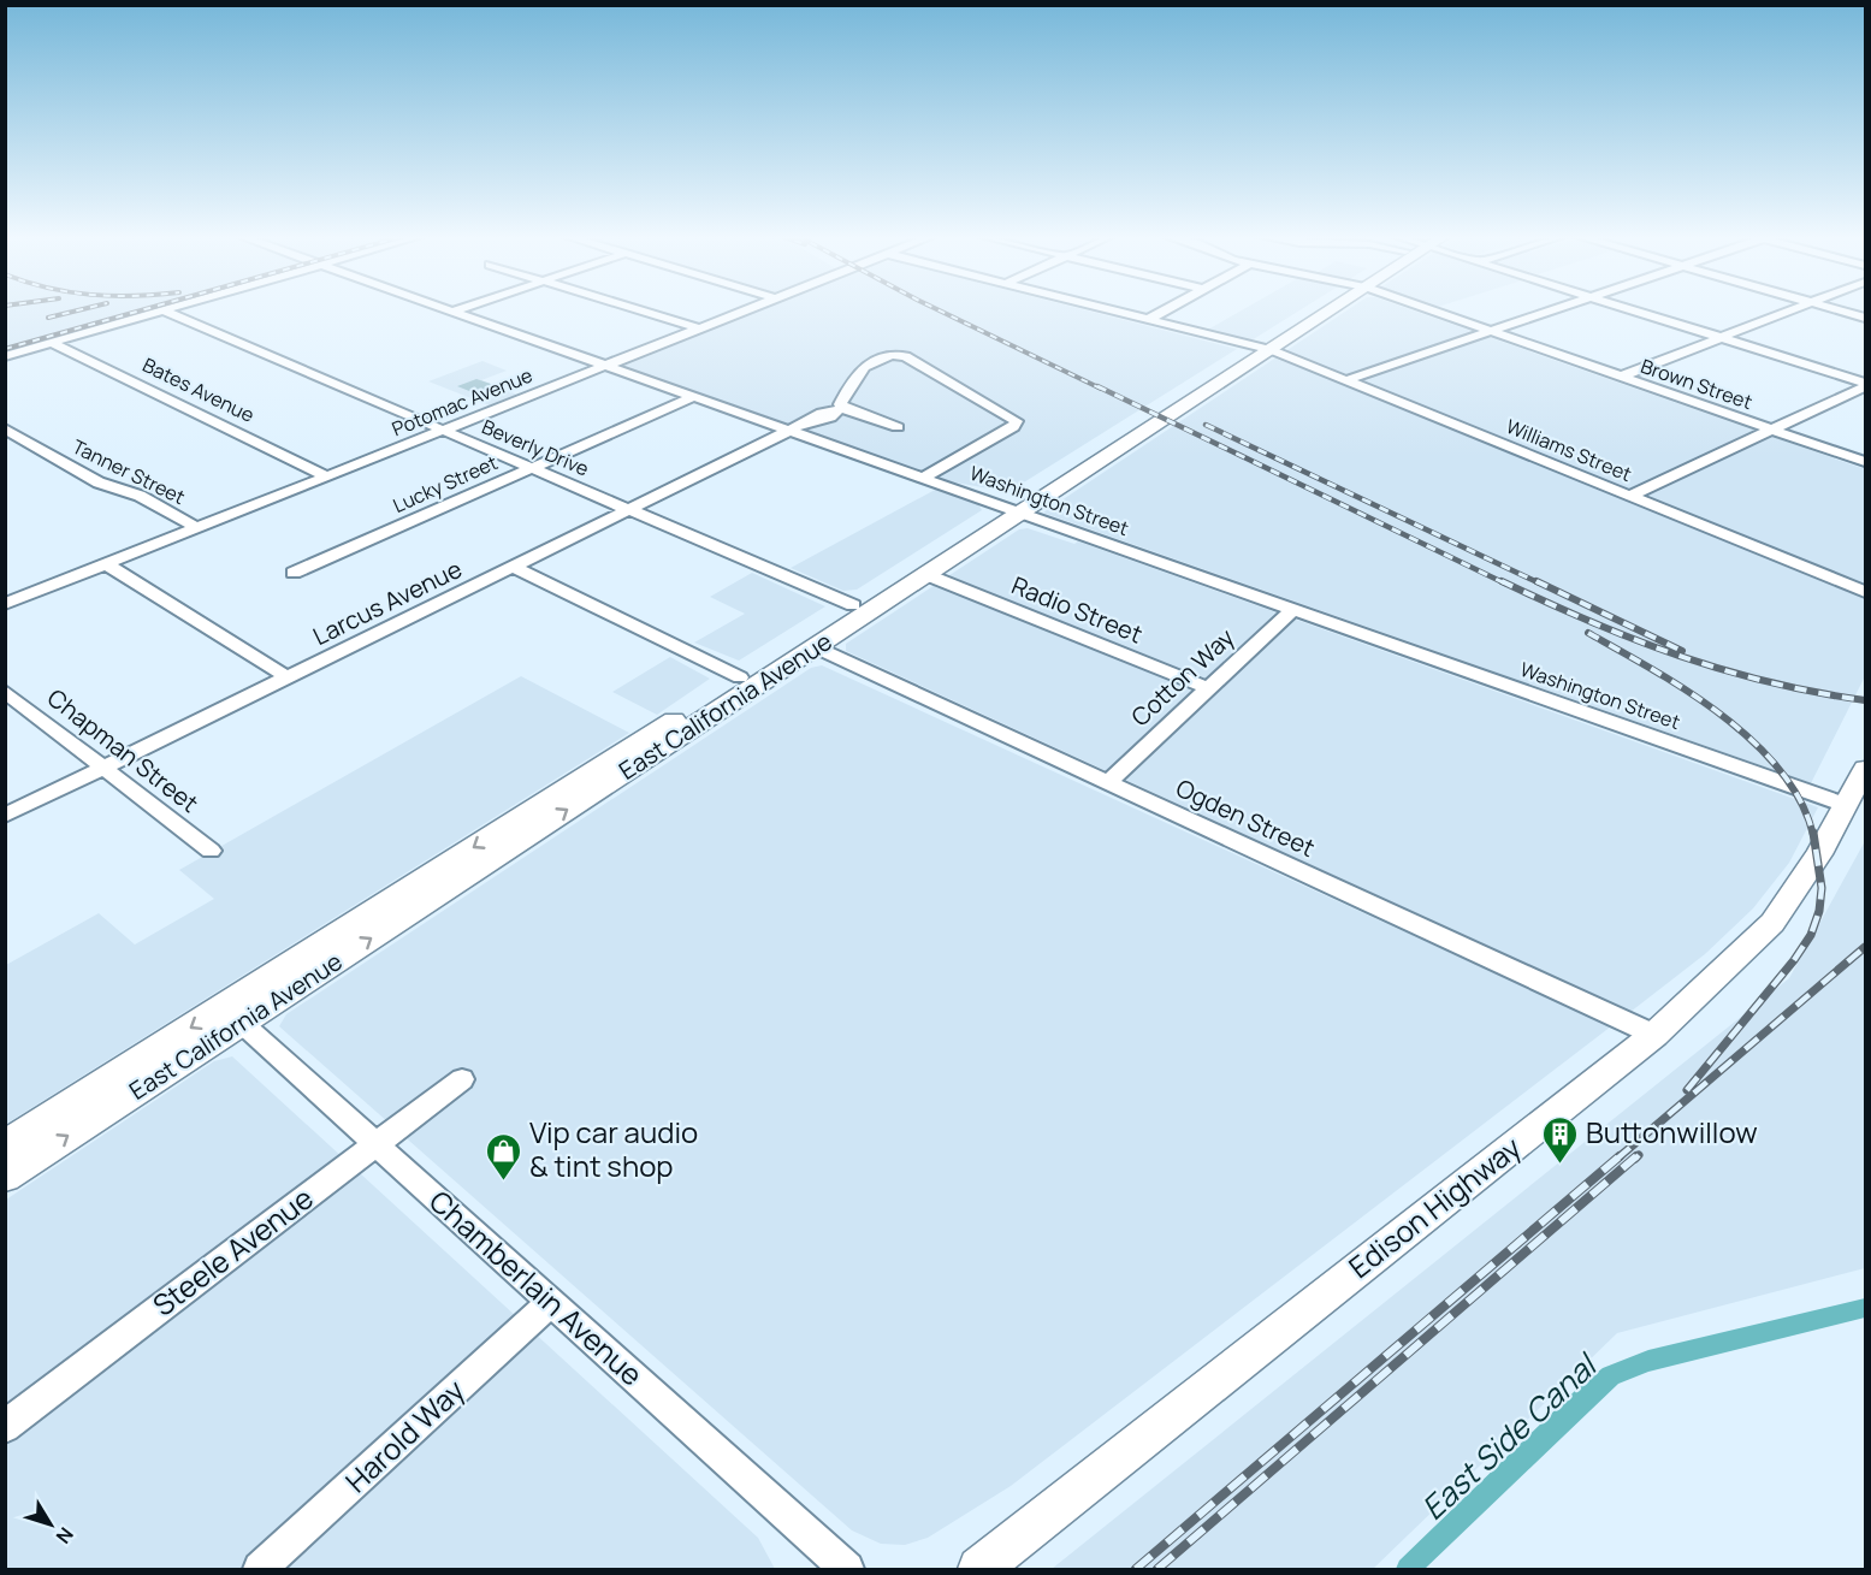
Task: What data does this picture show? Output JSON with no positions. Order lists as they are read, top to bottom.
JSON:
{
  "streets": {
    "main road": ["East California Avenue", "Edison Highway"],
    "street": [
      "Brown Street",
      "Bates Avenue",
      "Potomac Avenue",
      "Beverly Drive",
      "Williams Street",
      "Tanner Street",
      "Lucky Street",
      "Washington Street",
      "Larcus Avenue",
      "Radio Street",
      "Cotton Way",
      "Chapman Street",
      "Ogden Street",
      "Steele Avenue",
      "Chamberlain Avenue",
      "Harold Way"
    ]
  },
  "crossings": [
    ["Bates Avenue", "Potomac Avenue"],
    ["Potomac Avenue", "Beverly Drive"],
    ["Potomac Avenue", "Tanner Street"],
    ["Potomac Avenue", "Washington Street"],
    ["Beverly Drive", "Lucky Street"],
    ["Beverly Drive", "Larcus Avenue"],
    ["Beverly Drive", "East California Avenue"],
    ["Williams Street", "East California Avenue"],
    ["Lucky Street", "Washington Street"],
    ["Washington Street", "Larcus Avenue"],
    ["Washington Street", "Cotton Way"],
    ["Washington Street", "East California Avenue"],
    ["Washington Street", "Edison Highway"],
    ["Larcus Avenue", "Chapman Street"],
    ["Radio Street", "Cotton Way"],
    ["Radio Street", "East California Avenue"],
    ["Cotton Way", "Ogden Street"],
    ["East California Avenue", "Ogden Street"],
    ["East California Avenue", "Chamberlain Avenue"],
    ["Ogden Street", "Edison Highway"],
    ["Steele Avenue", "Chamberlain Avenue"],
    ["Chamberlain Avenue", "Harold Way"]
  ],
  "water": ["East Side Canal"],
  "places": {
    "building": ["Buttonwillow"],
    "shop": ["Vip car audio & tint shop"]
  },
  "north": "bottom right"
}
